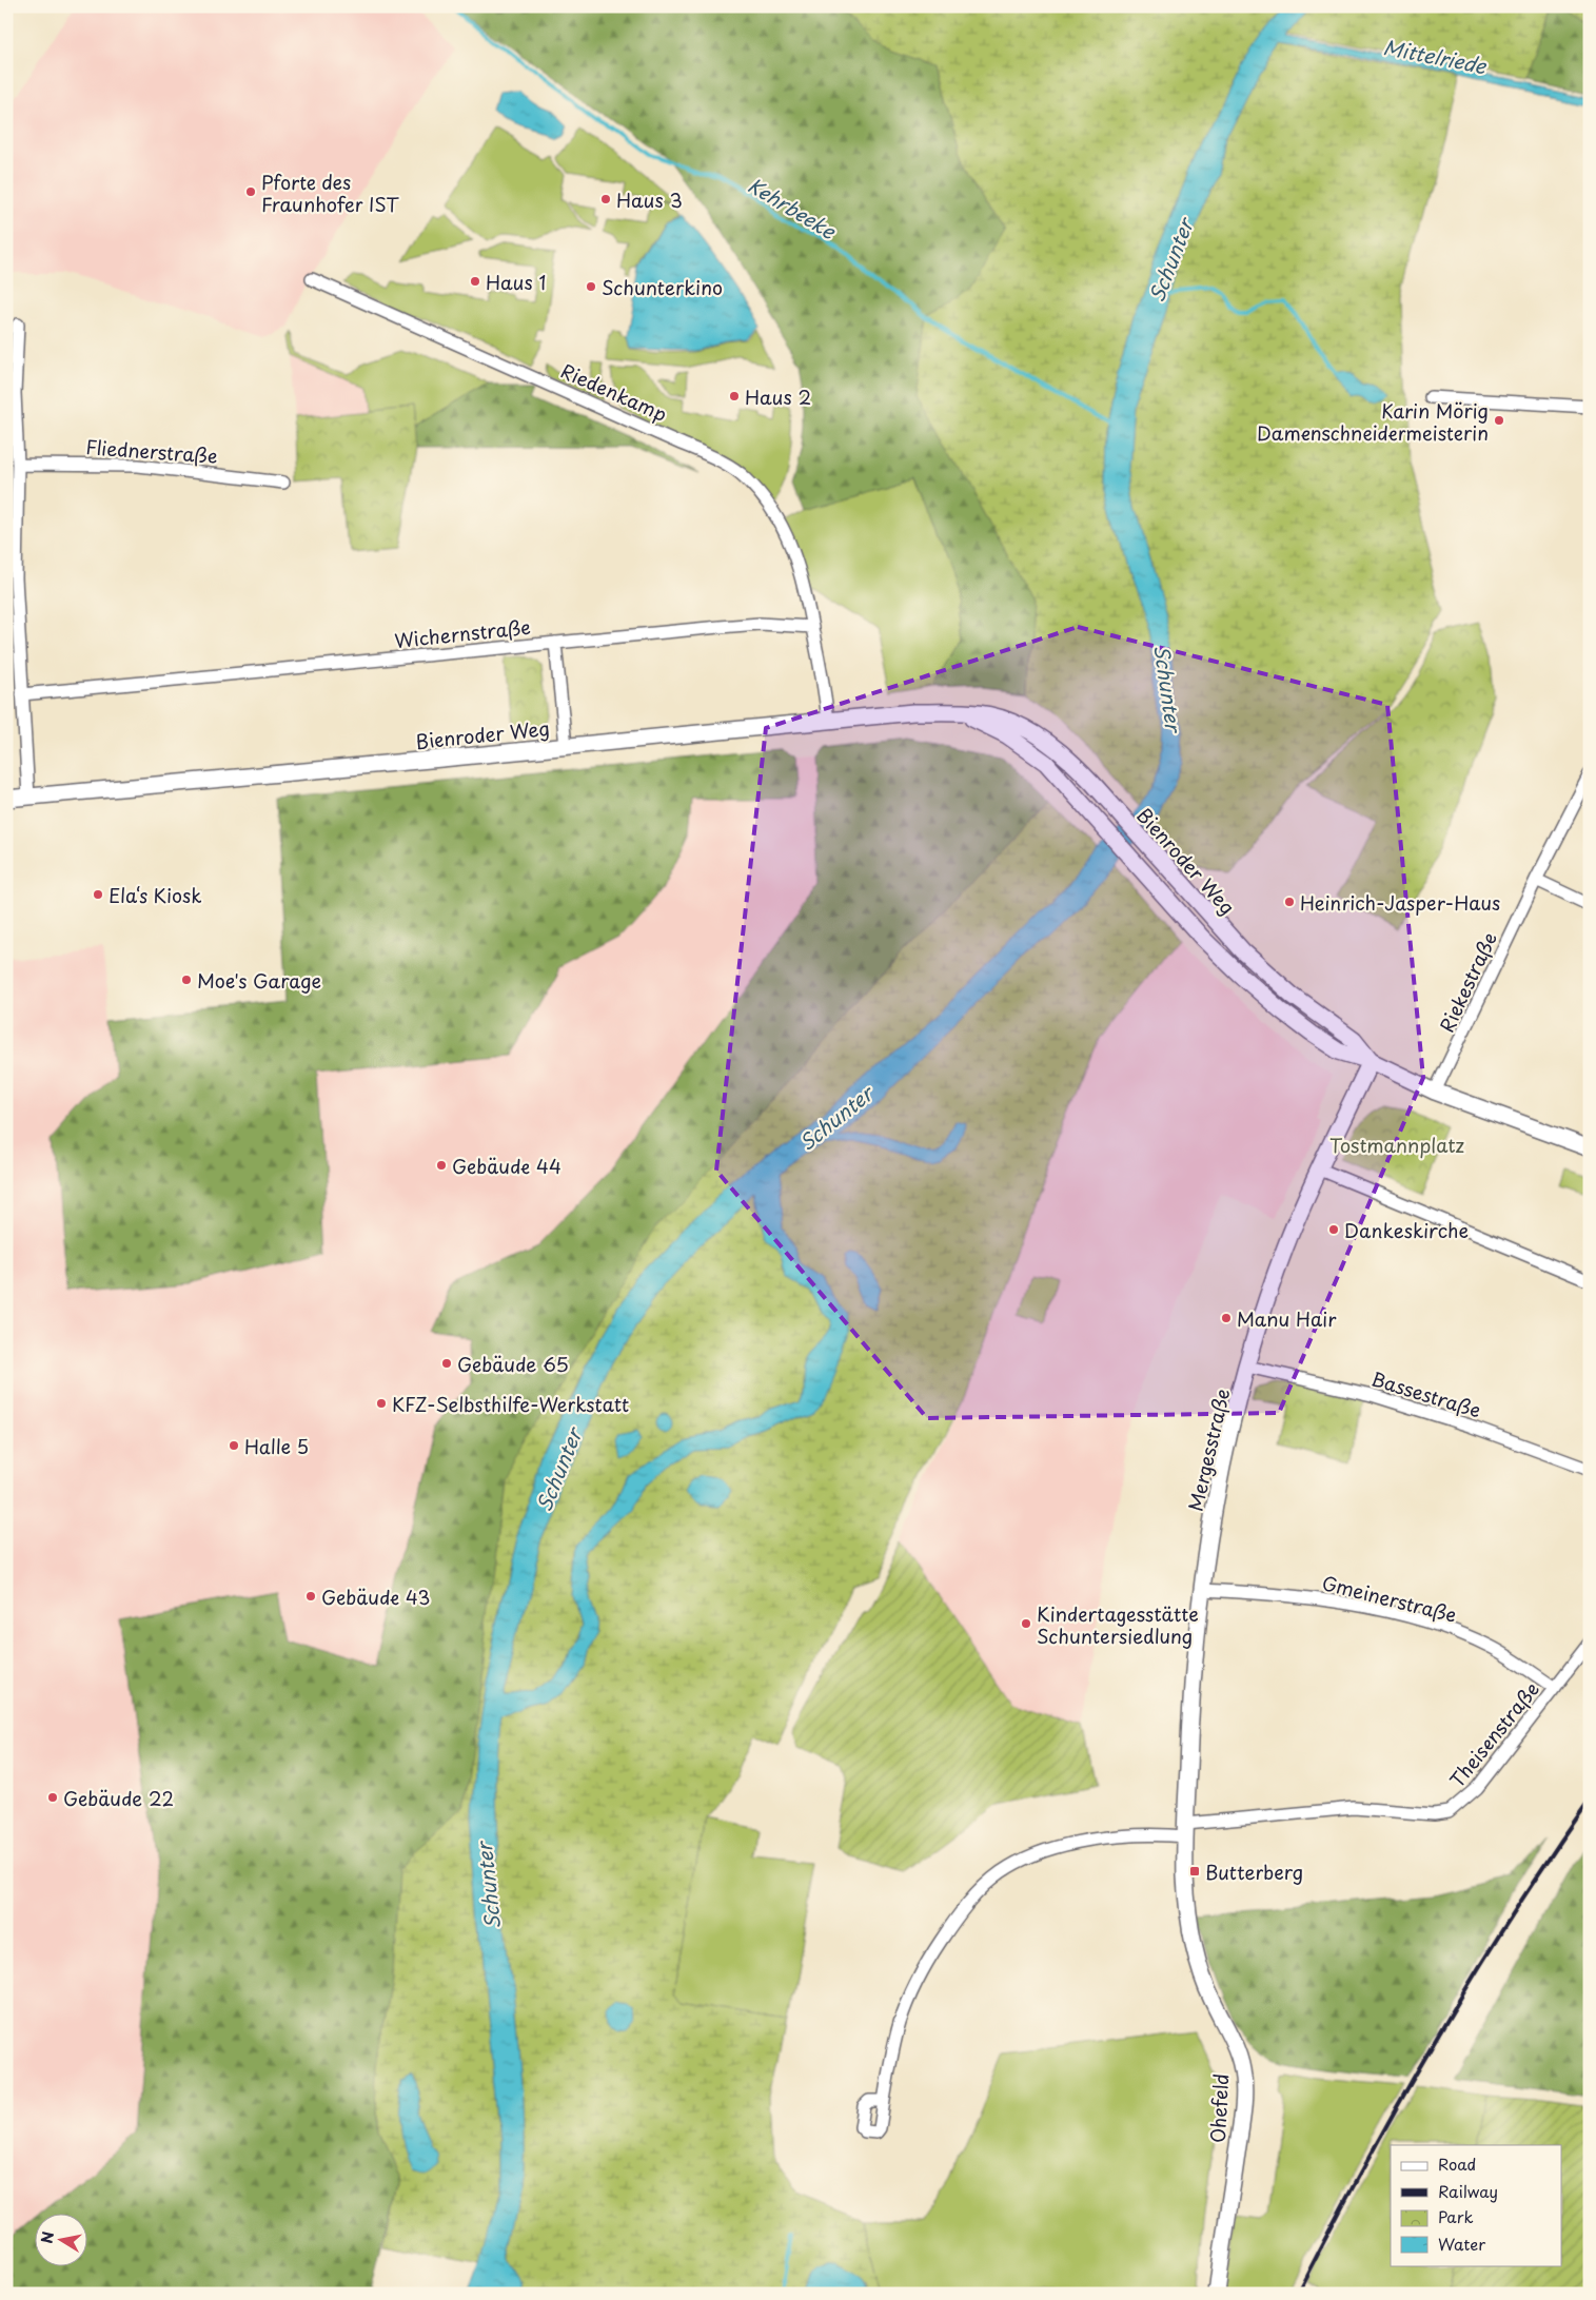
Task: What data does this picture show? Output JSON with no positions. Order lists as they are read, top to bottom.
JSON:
{
  "streets": {
    "main road": ["Bienroder Weg", "Mergesstraße", "Ohefeld"],
    "street": [
      "Riedenkamp",
      "Fliednerstraße",
      "Wichernstraße",
      "Riekestraße",
      "Bassestraße",
      "Gmeinerstraße",
      "Theisenstraße"
    ]
  },
  "crossings": [
    ["Riedenkamp", "Wichernstraße"],
    ["Bienroder Weg", "Riekestraße"],
    ["Bienroder Weg", "Mergesstraße"],
    ["Bassestraße", "Mergesstraße"],
    ["Mergesstraße", "Gmeinerstraße"],
    ["Mergesstraße", "Theisenstraße"],
    ["Mergesstraße", "Ohefeld"],
    ["Gmeinerstraße", "Theisenstraße"]
  ],
  "water": ["Mittelriede", "Kehrbeeke", "Schunter"],
  "parks": ["Tostmannplatz"],
  "places": {
    "other": [
      "Pforte des Fraunhofer IST",
      "Haus 3",
      "Haus 1",
      "Schunterkino",
      "Haus 2",
      "Karin Mörig Damenschneidermeisterin",
      "Ela‘s Kiosk",
      "Heinrich-Jasper-Haus",
      "Moe's Garage",
      "Gebäude 44",
      "Dankeskirche",
      "Manu Hair",
      "Gebäude 65",
      "KFZ-Selbsthilfe-Werkstatt",
      "Halle 5",
      "Gebäude 43",
      "Kindertagesstätte Schuntersiedlung",
      "Gebäude 22"
    ],
    "transit": ["Butterberg"]
  },
  "legend": [
    "Road",
    "Railway",
    "Park",
    "Water"
  ],
  "north": "left"
}
